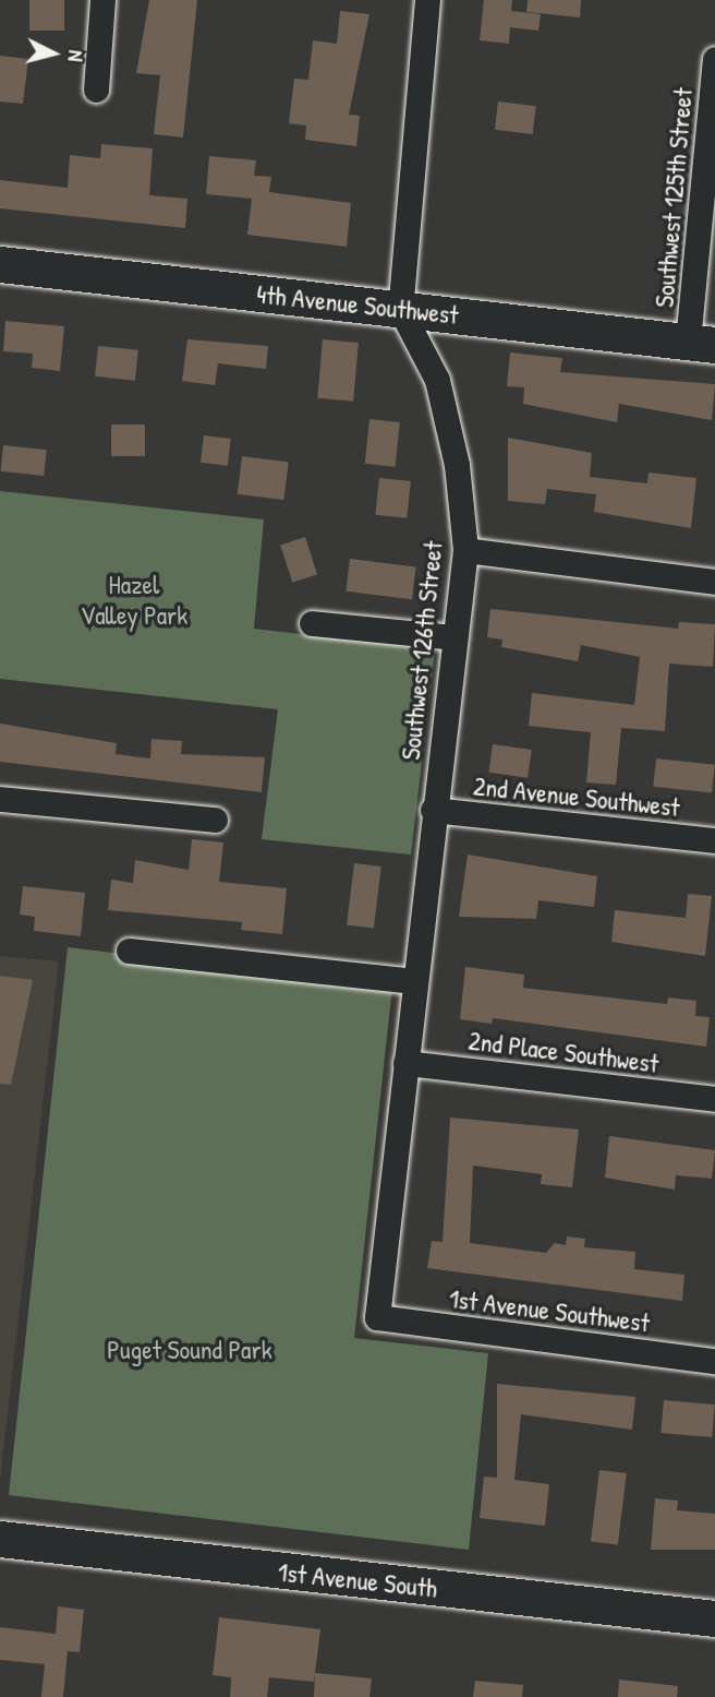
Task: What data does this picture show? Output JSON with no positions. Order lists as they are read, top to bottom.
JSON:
{
  "streets": {
    "main road": ["4th Avenue Southwest", "1st Avenue South"],
    "street": [
      "Southwest 125th Street",
      "Southwest 126th Street",
      "2nd Avenue Southwest",
      "2nd Place Southwest",
      "1st Avenue Southwest"
    ]
  },
  "crossings": [
    ["Southwest 125th Street", "4th Avenue Southwest"],
    ["4th Avenue Southwest", "Southwest 126th Street"],
    ["Southwest 126th Street", "2nd Avenue Southwest"],
    ["Southwest 126th Street", "2nd Place Southwest"],
    ["Southwest 126th Street", "1st Avenue Southwest"]
  ],
  "parks": ["Hazel Valley Park", "Puget Sound Park"],
  "north": "right"
}
